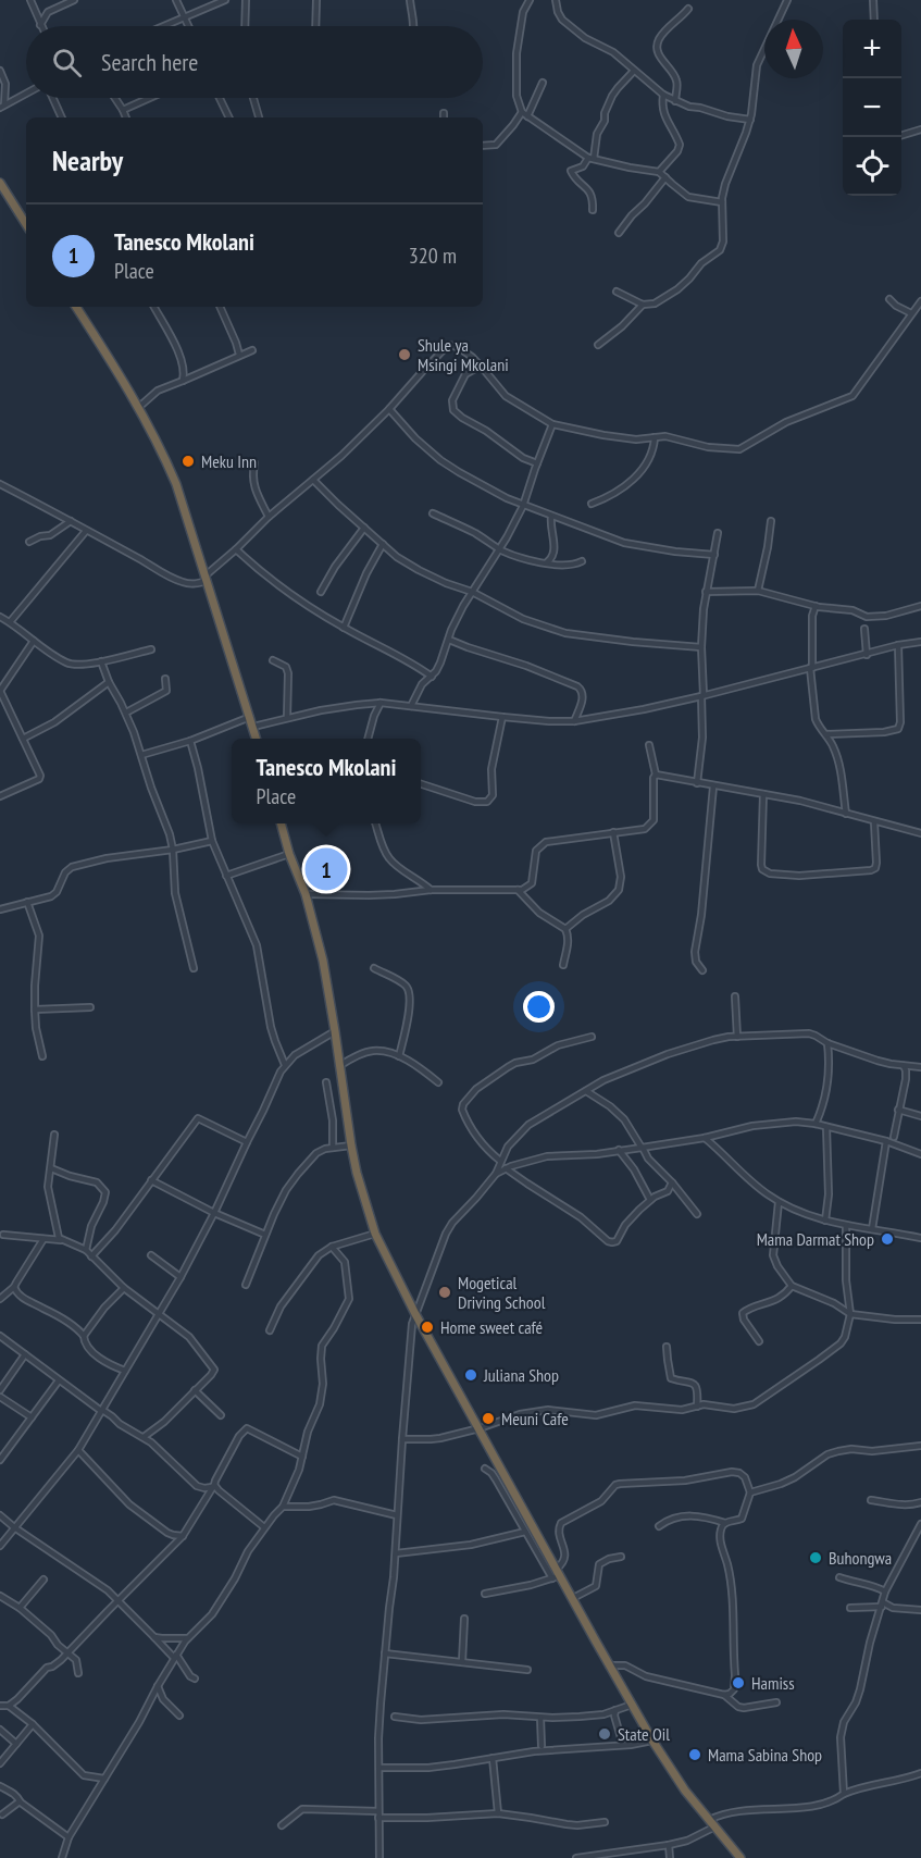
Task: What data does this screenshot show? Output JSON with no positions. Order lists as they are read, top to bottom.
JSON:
{
  "places": [
    "Shule ya Msingi Mkolani",
    "Meku Inn",
    "Mama Darmat Shop",
    "Mogetical Driving School",
    "Home sweet café",
    "Juliana Shop",
    "Meuni Cafe",
    "Buhongwa",
    "Hamiss",
    "State Oil",
    "Mama Sabina Shop"
  ],
  "north": "top",
  "page": {
    "map_buttons": ["+", "−"],
    "search": "Search here",
    "heading": "Nearby",
    "list": [
      {
        "mark": "1",
        "name": "Tanesco Mkolani",
        "note": "Place",
        "value": "320 m"
      }
    ],
    "popup": ["Tanesco Mkolani", "Place"],
    "pins": "1"
  }
}
